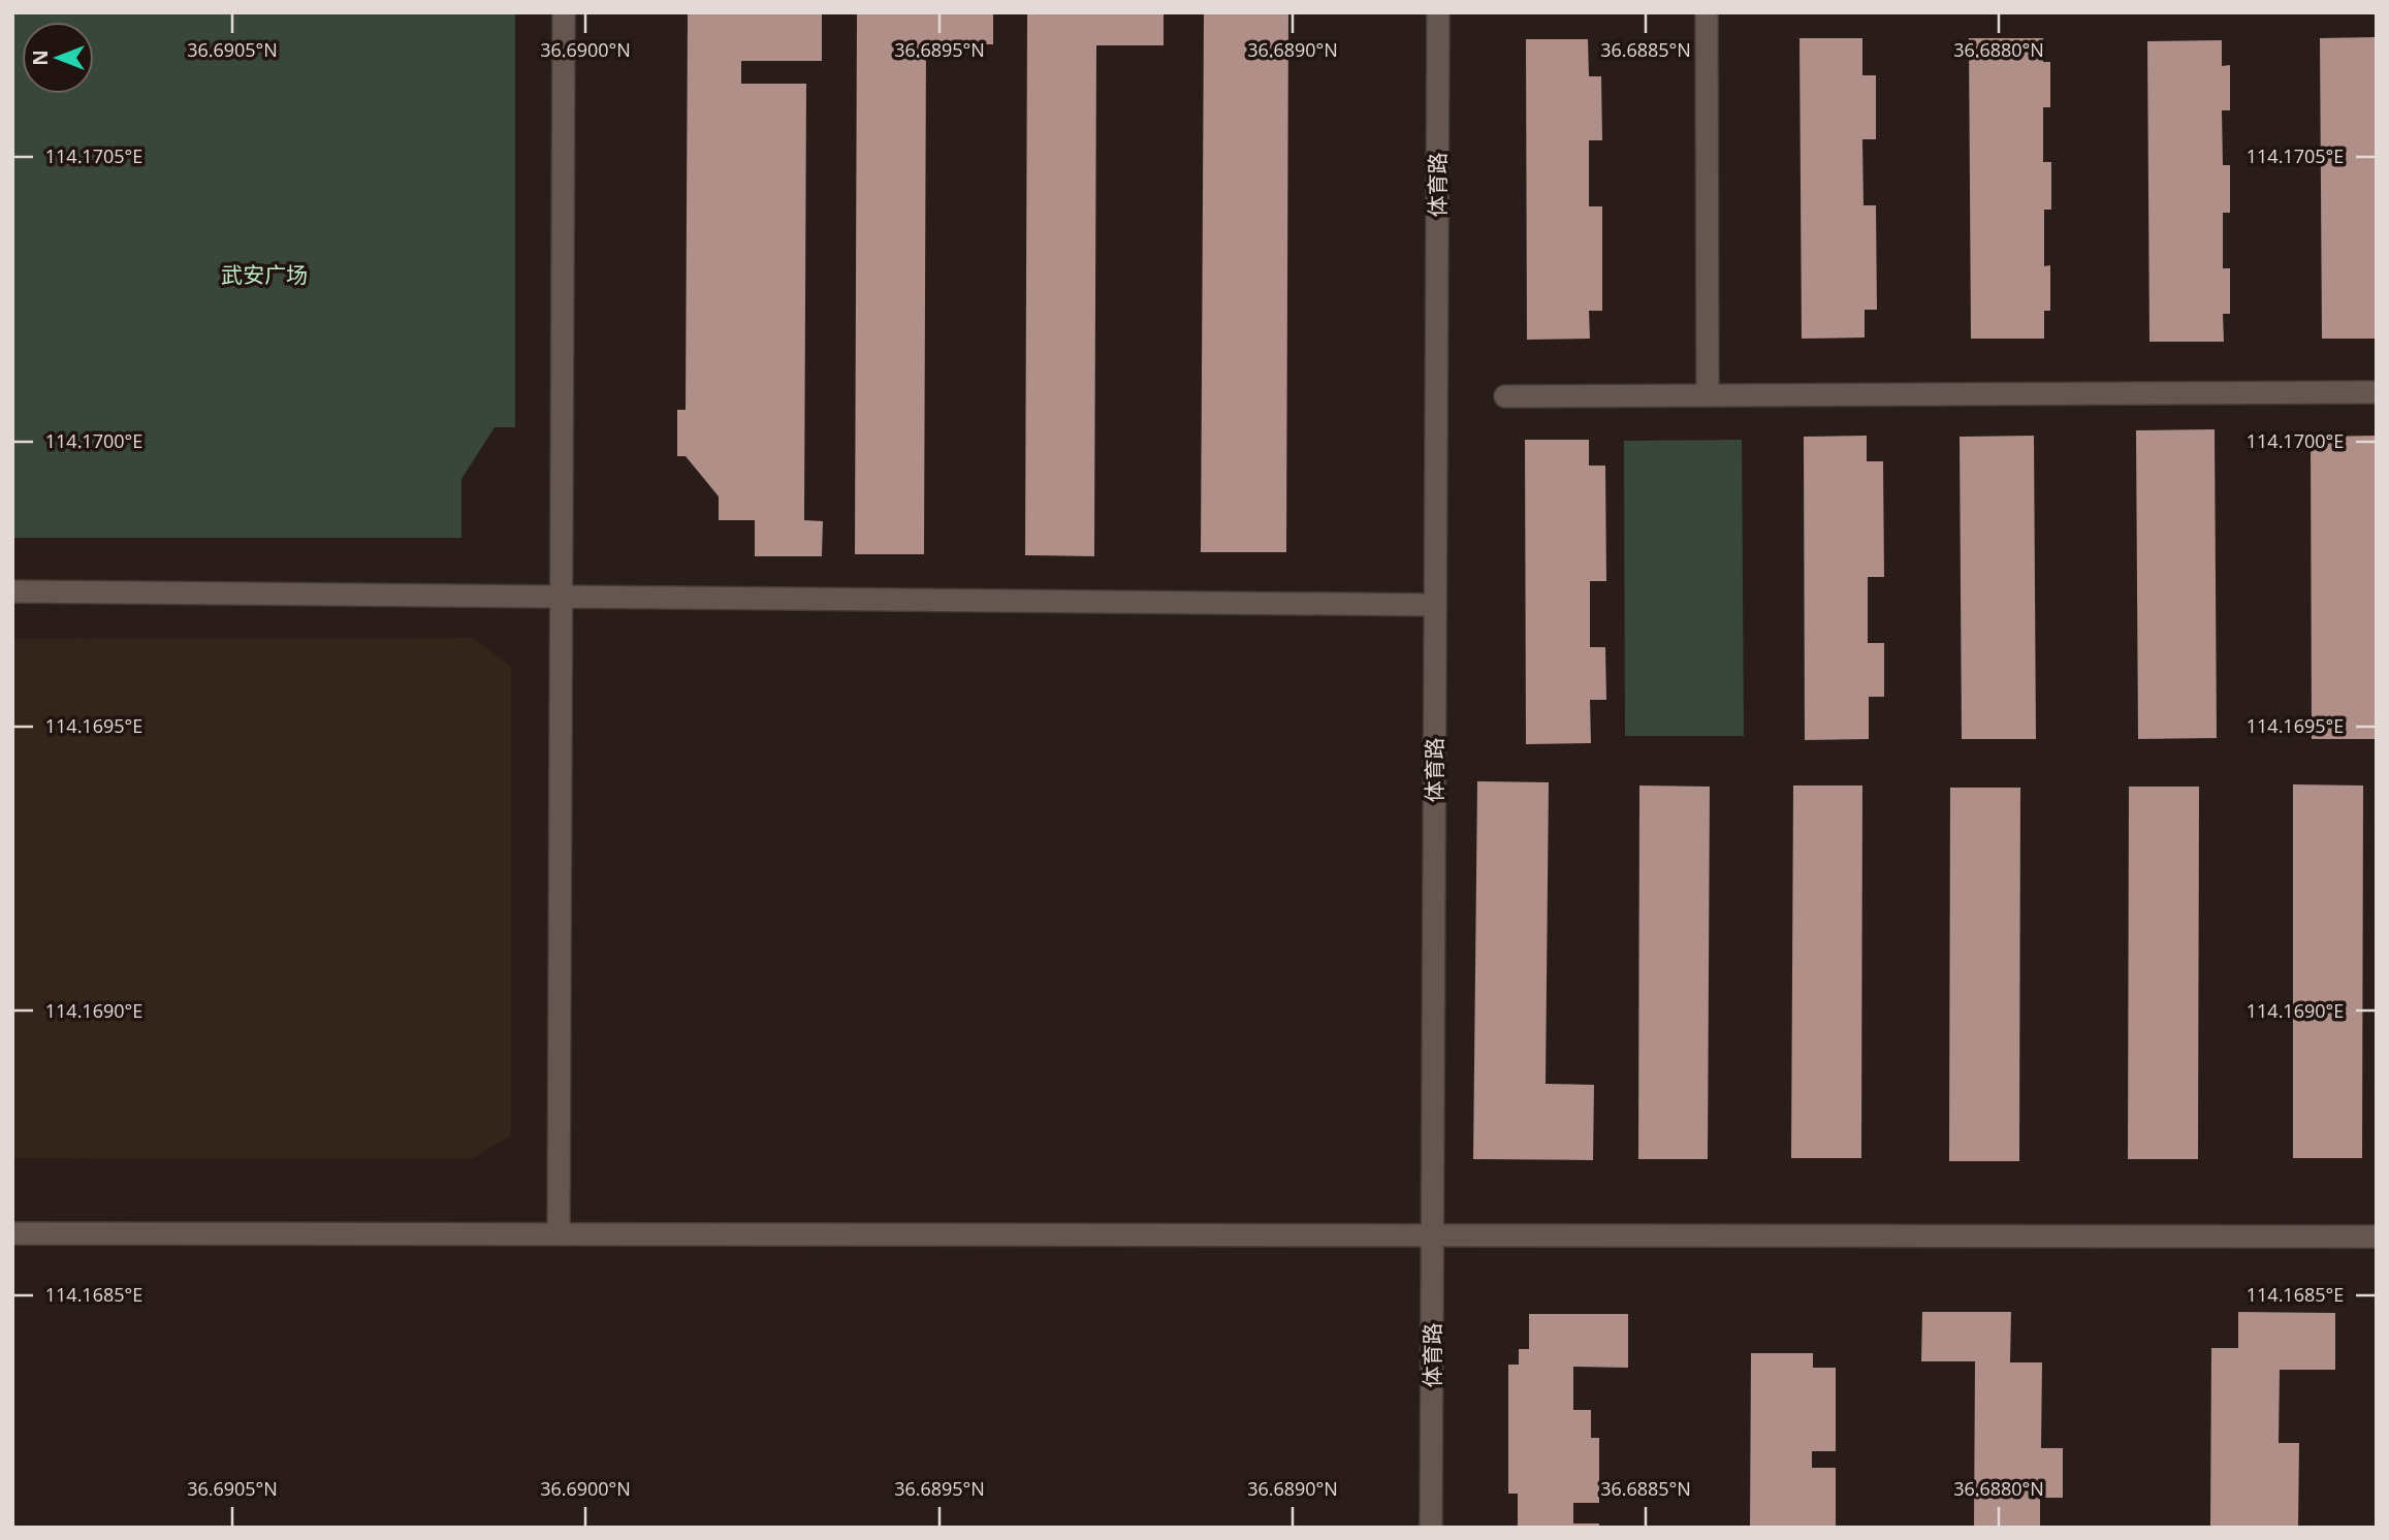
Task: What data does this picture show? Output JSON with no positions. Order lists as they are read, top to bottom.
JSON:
{
  "streets": {
    "street": ["体育路"]
  },
  "parks": ["武安广场"],
  "north": "left",
  "coordinates": [
    "36.6905°N",
    "36.6900°N",
    "36.6895°N",
    "36.6890°N",
    "36.6885°N",
    "36.6880°N",
    "114.1705°E",
    "114.1700°E",
    "114.1695°E",
    "114.1690°E",
    "114.1685°E"
  ]
}
